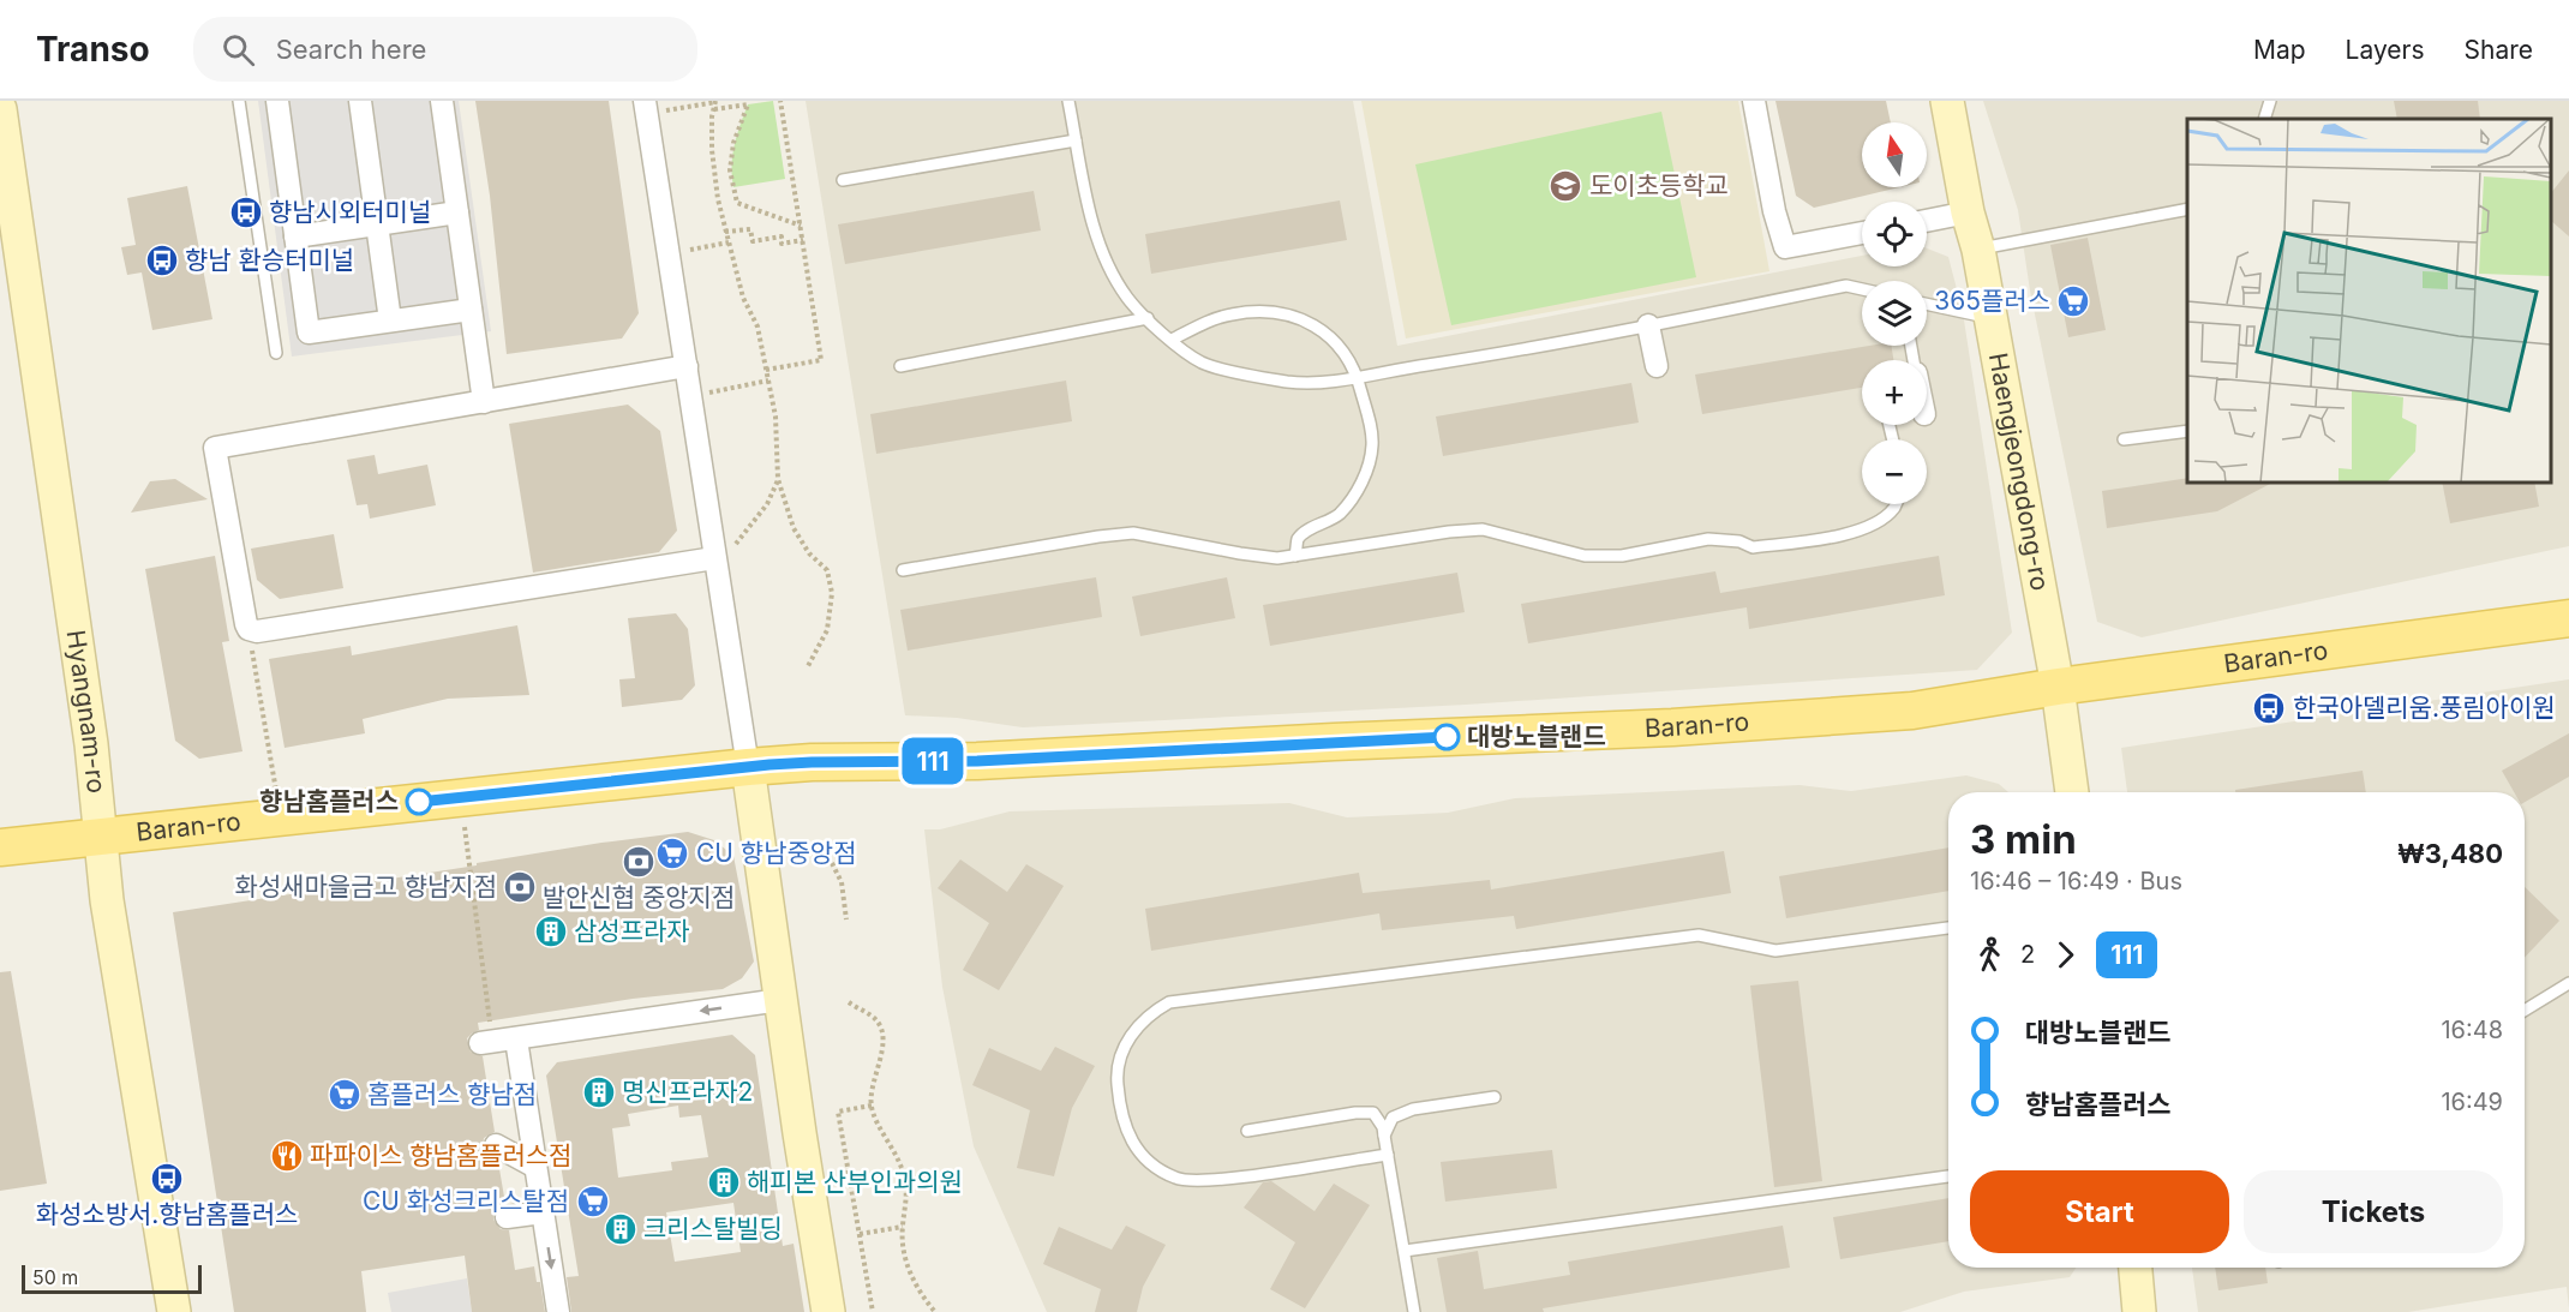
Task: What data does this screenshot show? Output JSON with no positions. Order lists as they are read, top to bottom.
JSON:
{
  "streets": {
    "main road": ["Baran-ro"],
    "street": ["Haengjeongdong-ro", "Hyangnam-ro"]
  },
  "crossings": [
    ["Haengjeongdong-ro", "Baran-ro"],
    ["Baran-ro", "Hyangnam-ro"]
  ],
  "places": {
    "school or university": ["도이초등학교"],
    "bus stop": [
      "향남시외터미널",
      "향남 환승터미널",
      "한국아델리움.풍림아이원",
      "화성소방서.향남홈플러스"
    ],
    "supermarket": [
      "365플러스",
      "CU 향남중앙점",
      "홈플러스 향남점",
      "CU 화성크리스탈점"
    ],
    "other": ["대방노블랜드", "향남홈플러스"],
    "bank": ["발안신협 중앙지점", "화성새마을금고 향남지점"],
    "building": [
      "삼성프라자",
      "명신프라자2",
      "해피본 산부인과의원",
      "크리스탈빌딩"
    ],
    "restaurant": ["파파이스 향남홈플러스점"]
  },
  "lines": ["bus line 111"],
  "scale_bar": "50 m",
  "north": "top",
  "page": {
    "header": "Transo",
    "search": "Search here",
    "nav": ["Map", "Layers", "Share"],
    "on_map": "111",
    "map_buttons": ["+", "−"],
    "heading": ["3 min", "16:46 – 16:49 · Bus", "₩3,480"],
    "legs": ["2", "111"],
    "list": [
      {
        "name": "대방노블랜드",
        "value": "16:48"
      },
      {
        "name": "향남홈플러스",
        "value": "16:49"
      }
    ],
    "buttons": ["Start", "Tickets"],
    "scale": "50 m"
  }
}
